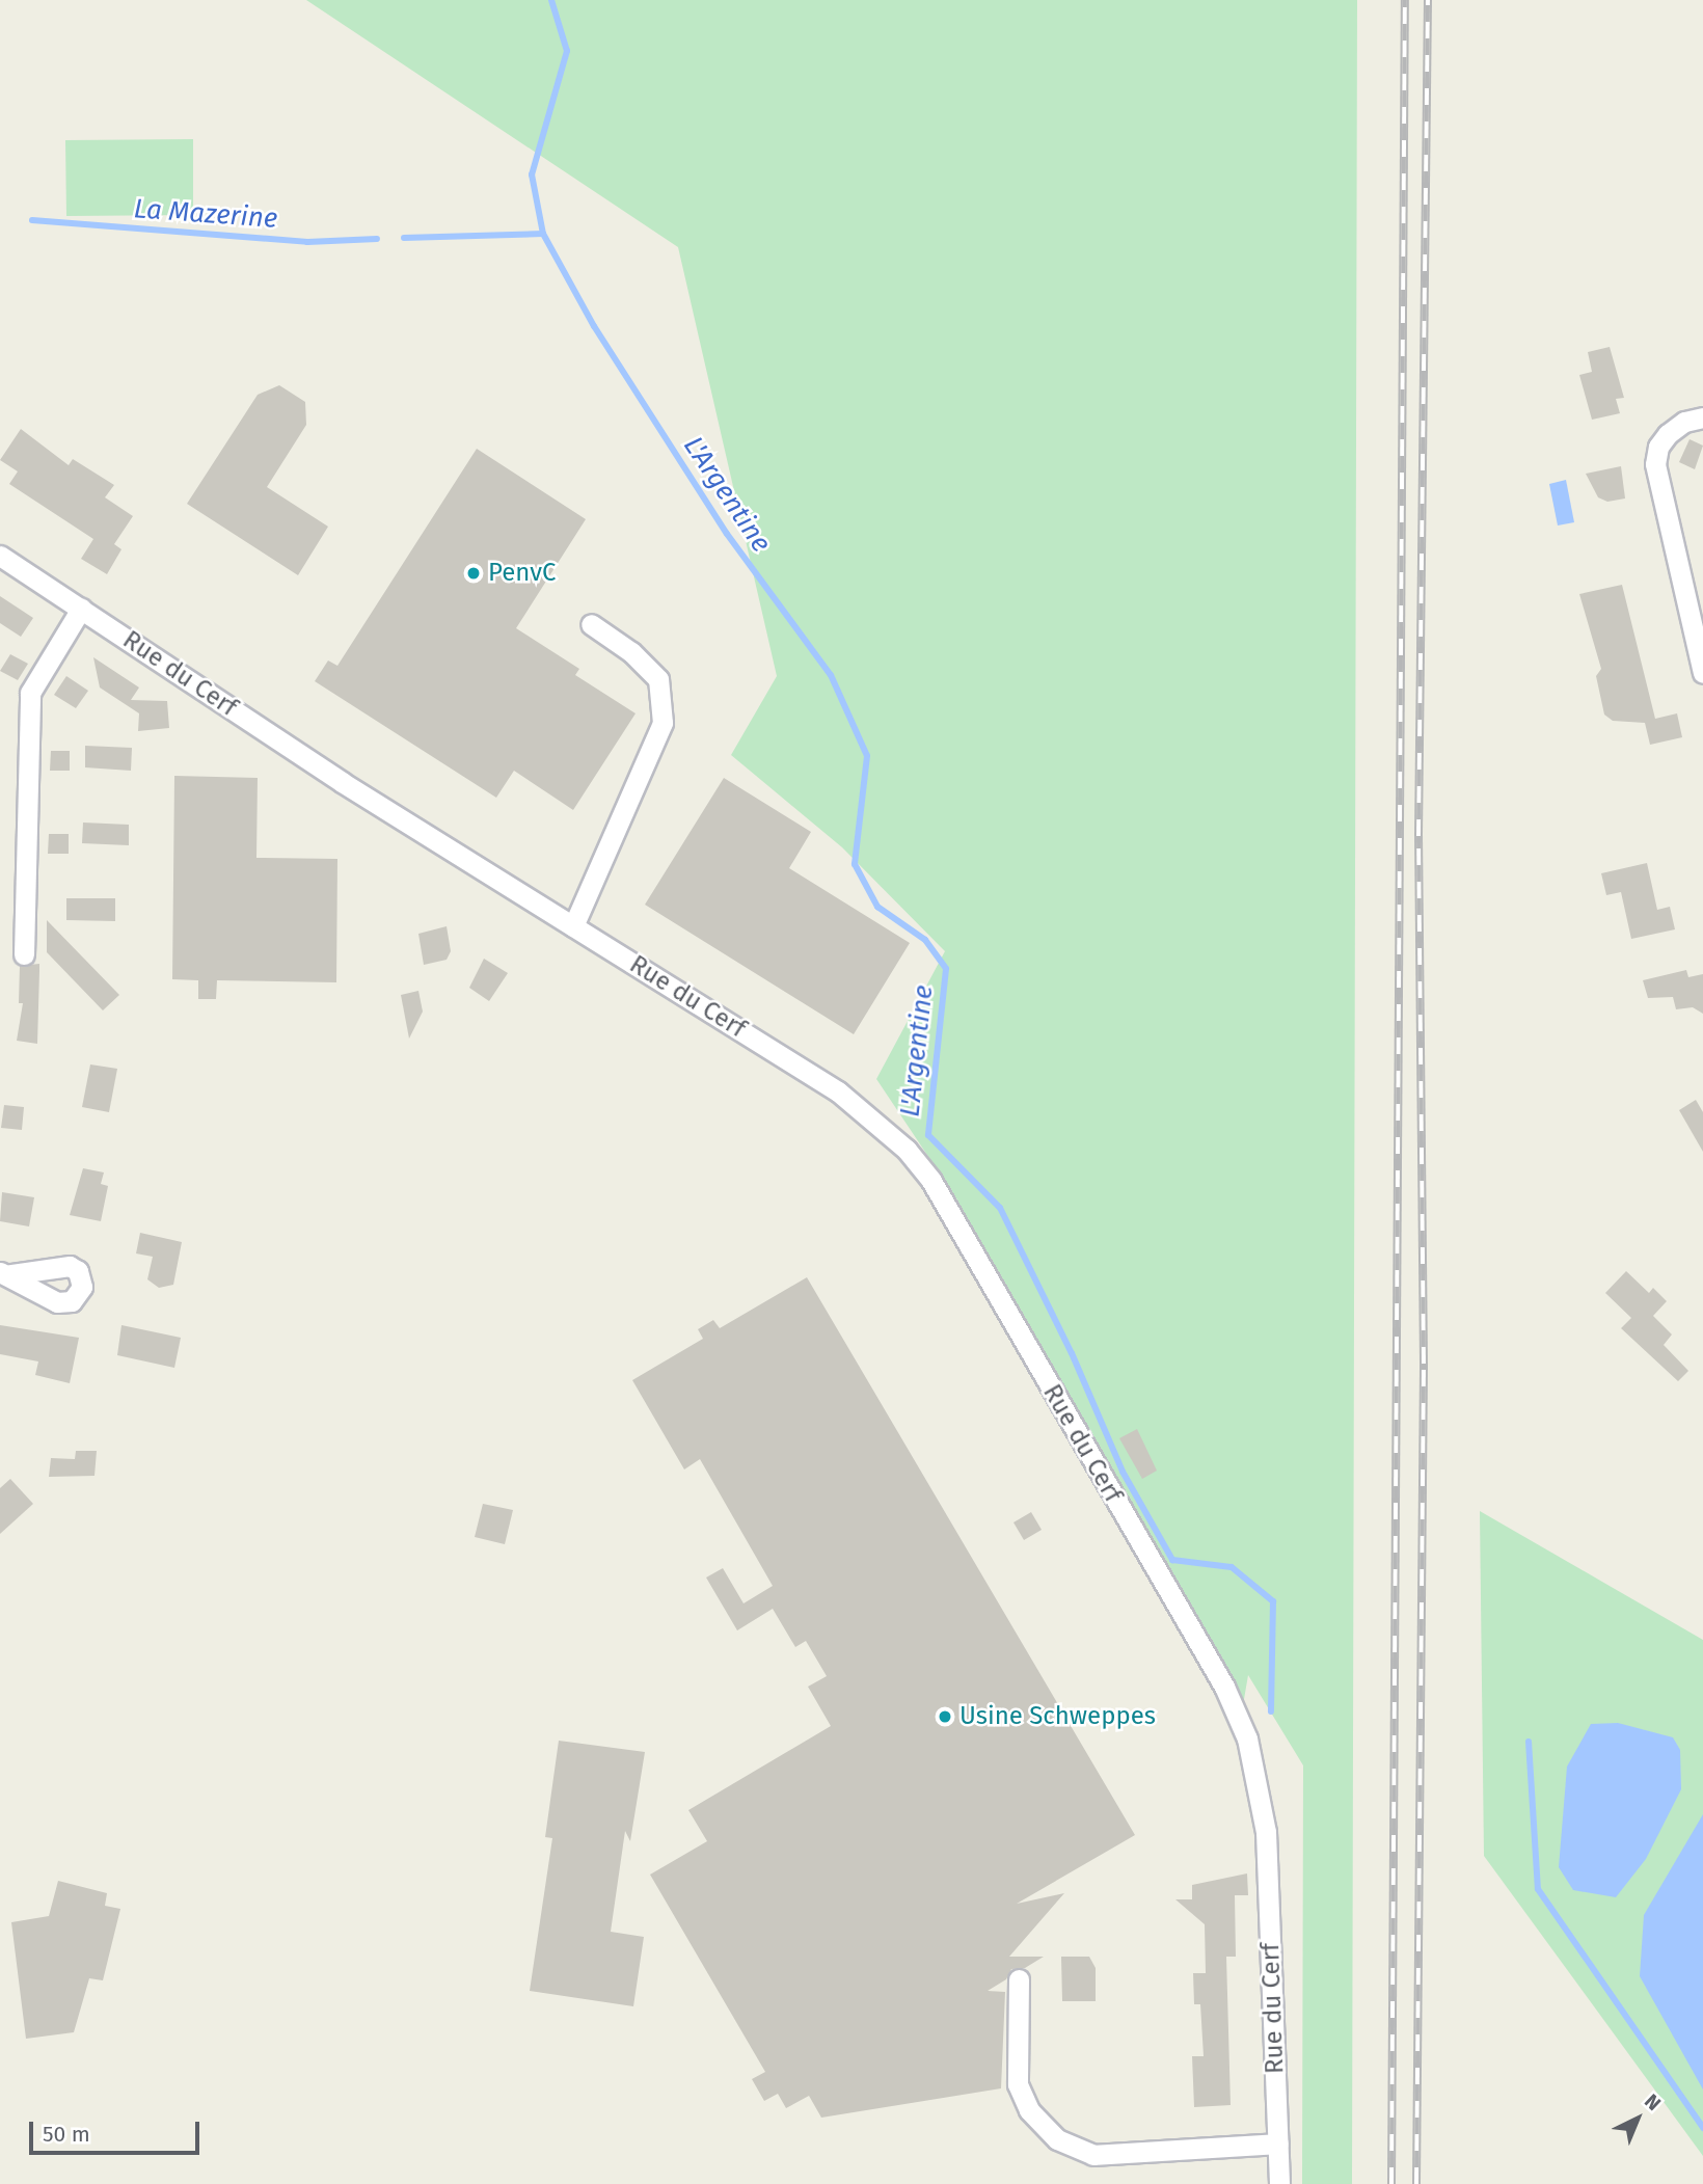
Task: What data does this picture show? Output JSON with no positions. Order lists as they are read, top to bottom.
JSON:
{
  "streets": {
    "street": ["Rue du Cerf"]
  },
  "water": ["La Mazerine", "L'Argentine"],
  "places": ["PenvC", "Usine Schweppes"],
  "scale_bar": "50 m",
  "north": "top right"
}
